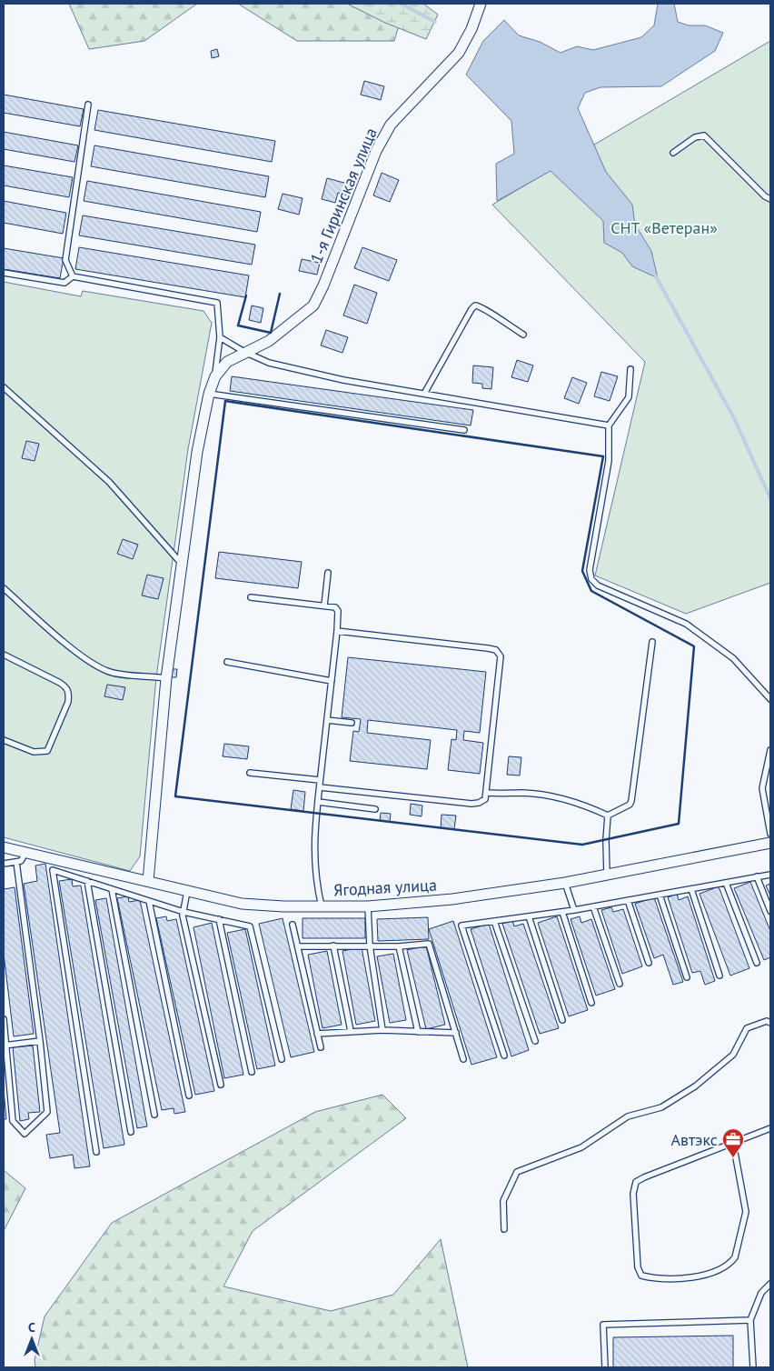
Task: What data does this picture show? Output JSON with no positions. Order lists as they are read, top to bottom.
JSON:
{
  "streets": {
    "street": ["1-я Гиринская улица", "Ягодная улица"]
  },
  "parks": ["СНТ «Ветеран»"],
  "places": {
    "office": ["Автэкс"]
  },
  "north": "top"
}
